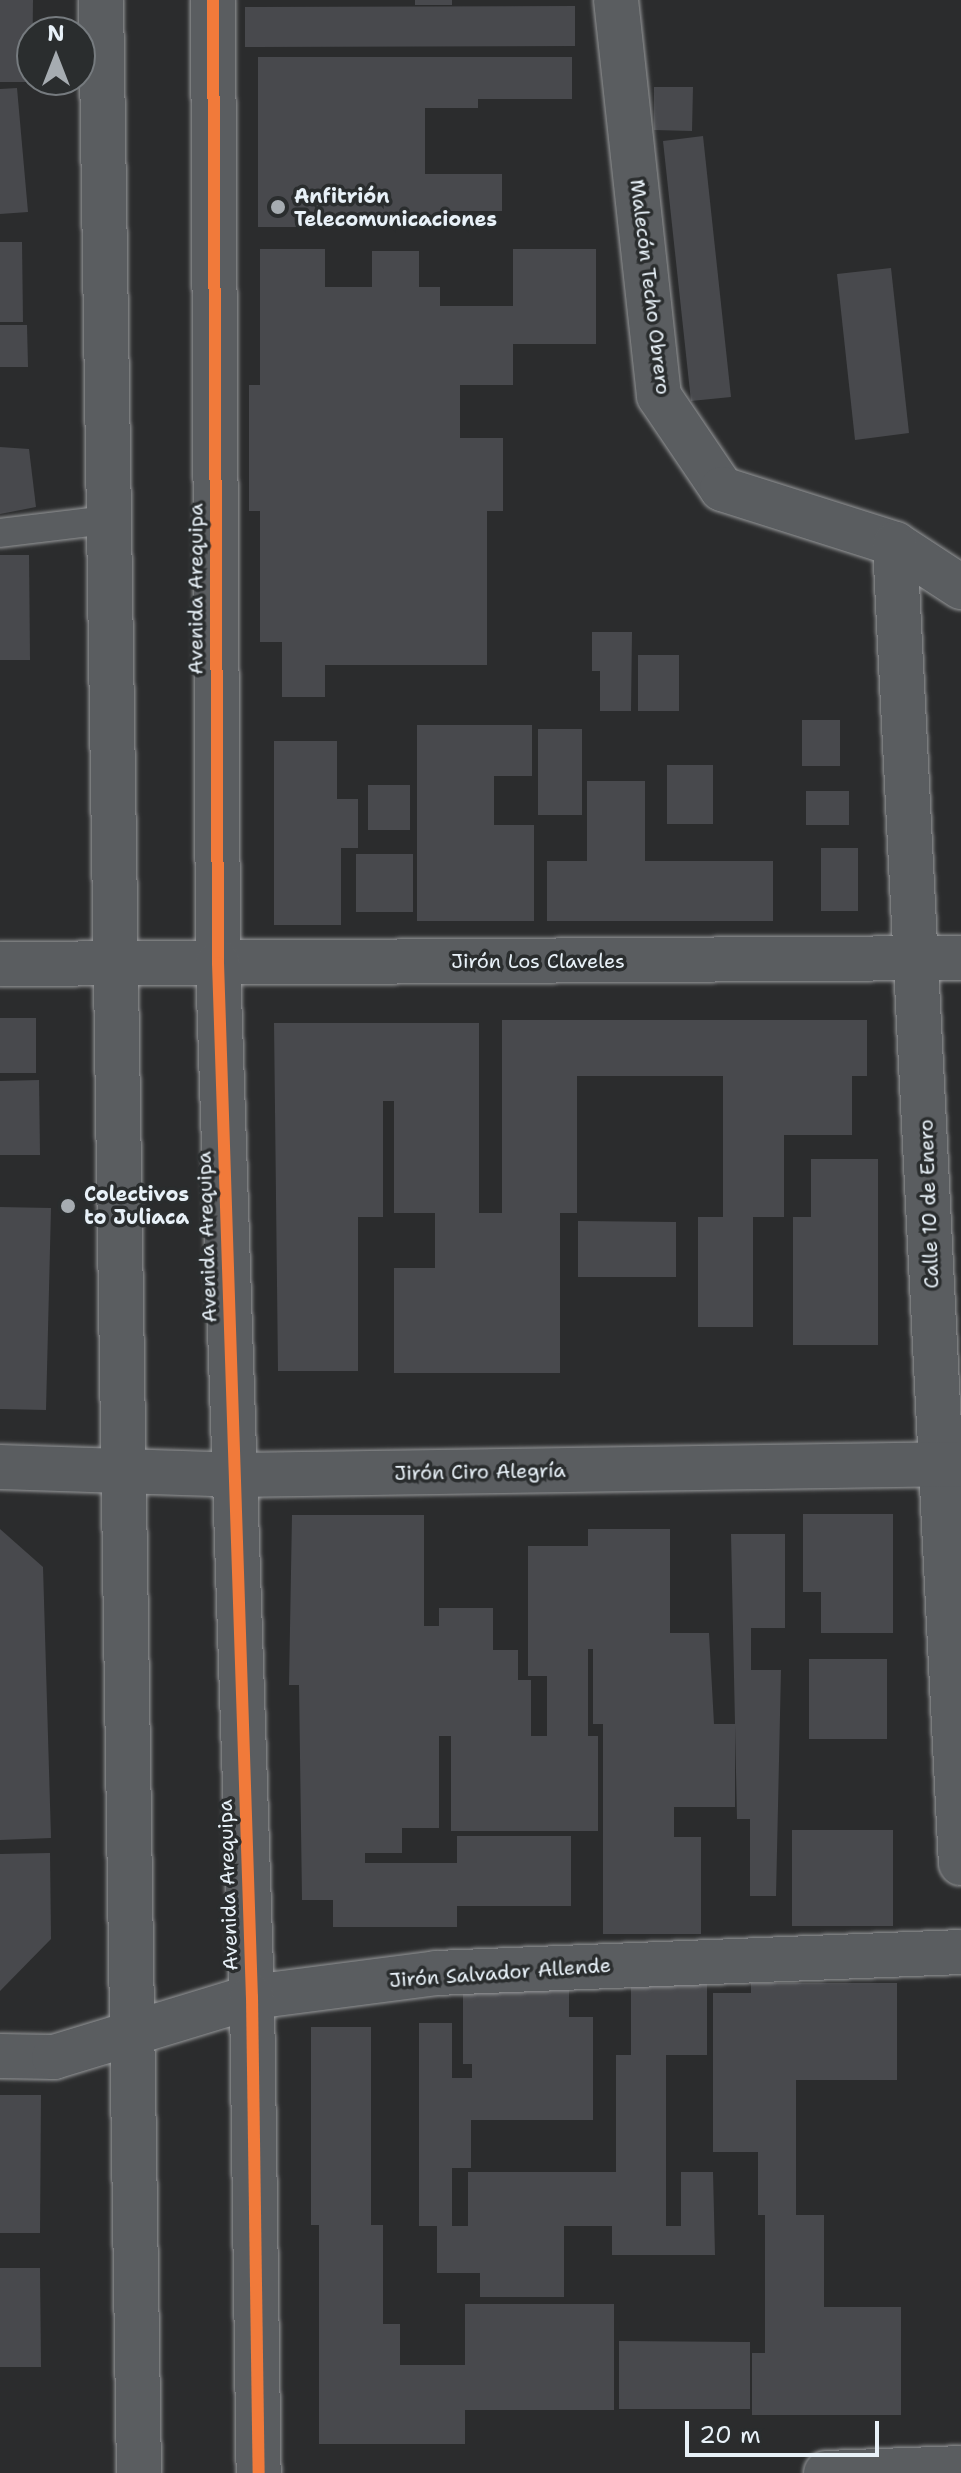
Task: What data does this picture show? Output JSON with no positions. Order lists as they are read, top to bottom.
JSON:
{
  "streets": {
    "street": [
      "Malecón Techo Obrero",
      "Avenida Arequipa",
      "Jirón Los Claveles",
      "Calle 10 de Enero",
      "Jirón Ciro Alegría",
      "Jirón Salvador Allende"
    ]
  },
  "crossings": [
    ["Malecón Techo Obrero", "Calle 10 de Enero"],
    ["Avenida Arequipa", "Jirón Los Claveles"],
    ["Avenida Arequipa", "Jirón Ciro Alegría"],
    ["Avenida Arequipa", "Jirón Salvador Allende"],
    ["Jirón Los Claveles", "Calle 10 de Enero"],
    ["Calle 10 de Enero", "Jirón Ciro Alegría"]
  ],
  "places": ["Anfitrión Telecomunicaciones", "Colectivos to Juliaca"],
  "scale_bar": "20 m",
  "north": "top"
}
